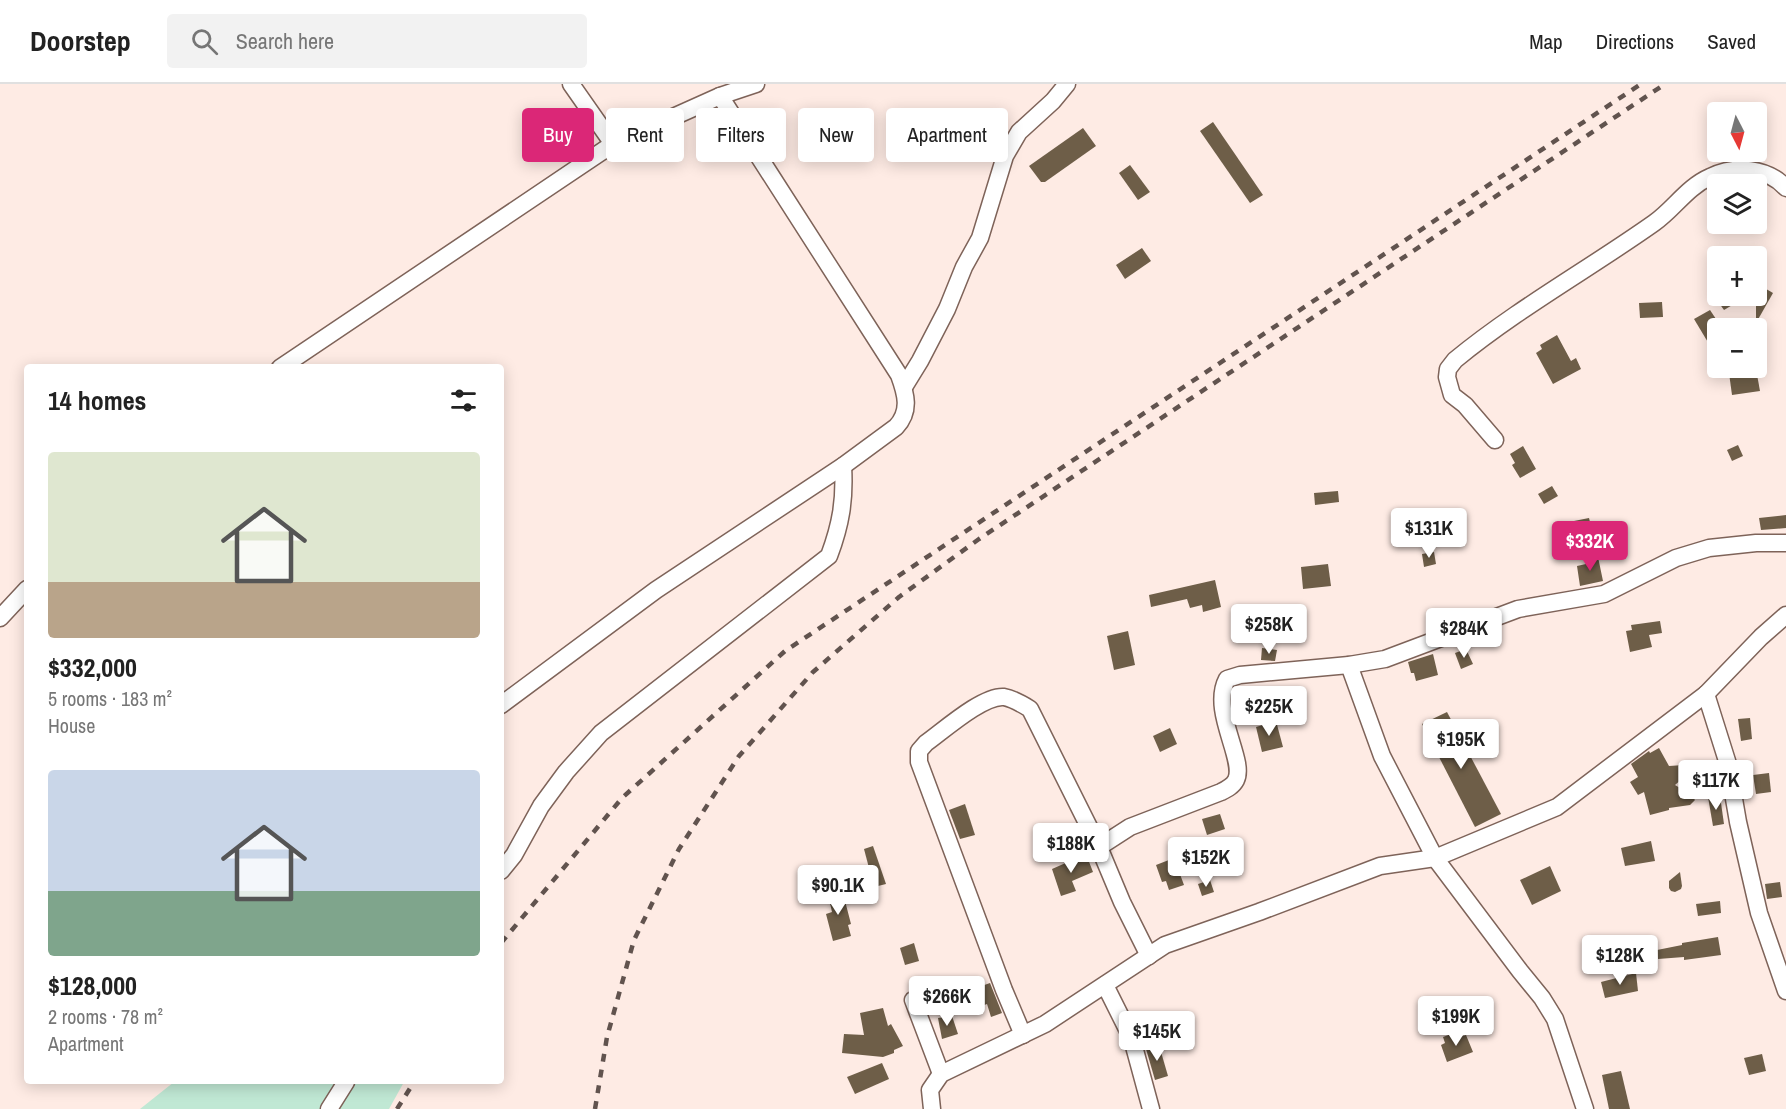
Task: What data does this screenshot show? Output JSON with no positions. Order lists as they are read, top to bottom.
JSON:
{
  "north": "bottom",
  "page": {
    "header": "Doorstep",
    "search": "Search here",
    "nav": ["Map", "Directions", "Saved"],
    "map_buttons": ["+", "−"],
    "chip": [
      "Buy",
      "Rent",
      "Filters",
      "New",
      "Apartment"
    ],
    "heading": "14 homes",
    "list": [
      {
        "name": "$332,000",
        "note": "5 rooms · 183 m² · House"
      },
      {
        "name": "$128,000",
        "note": "2 rooms · 78 m² · Apartment"
      }
    ],
    "price": [
      "$131K",
      "$332K",
      "$258K",
      "$284K",
      "$225K",
      "$195K",
      "$117K",
      "$188K",
      "$152K",
      "$90.1K",
      "$128K",
      "$266K",
      "$199K",
      "$145K"
    ]
  }
}
